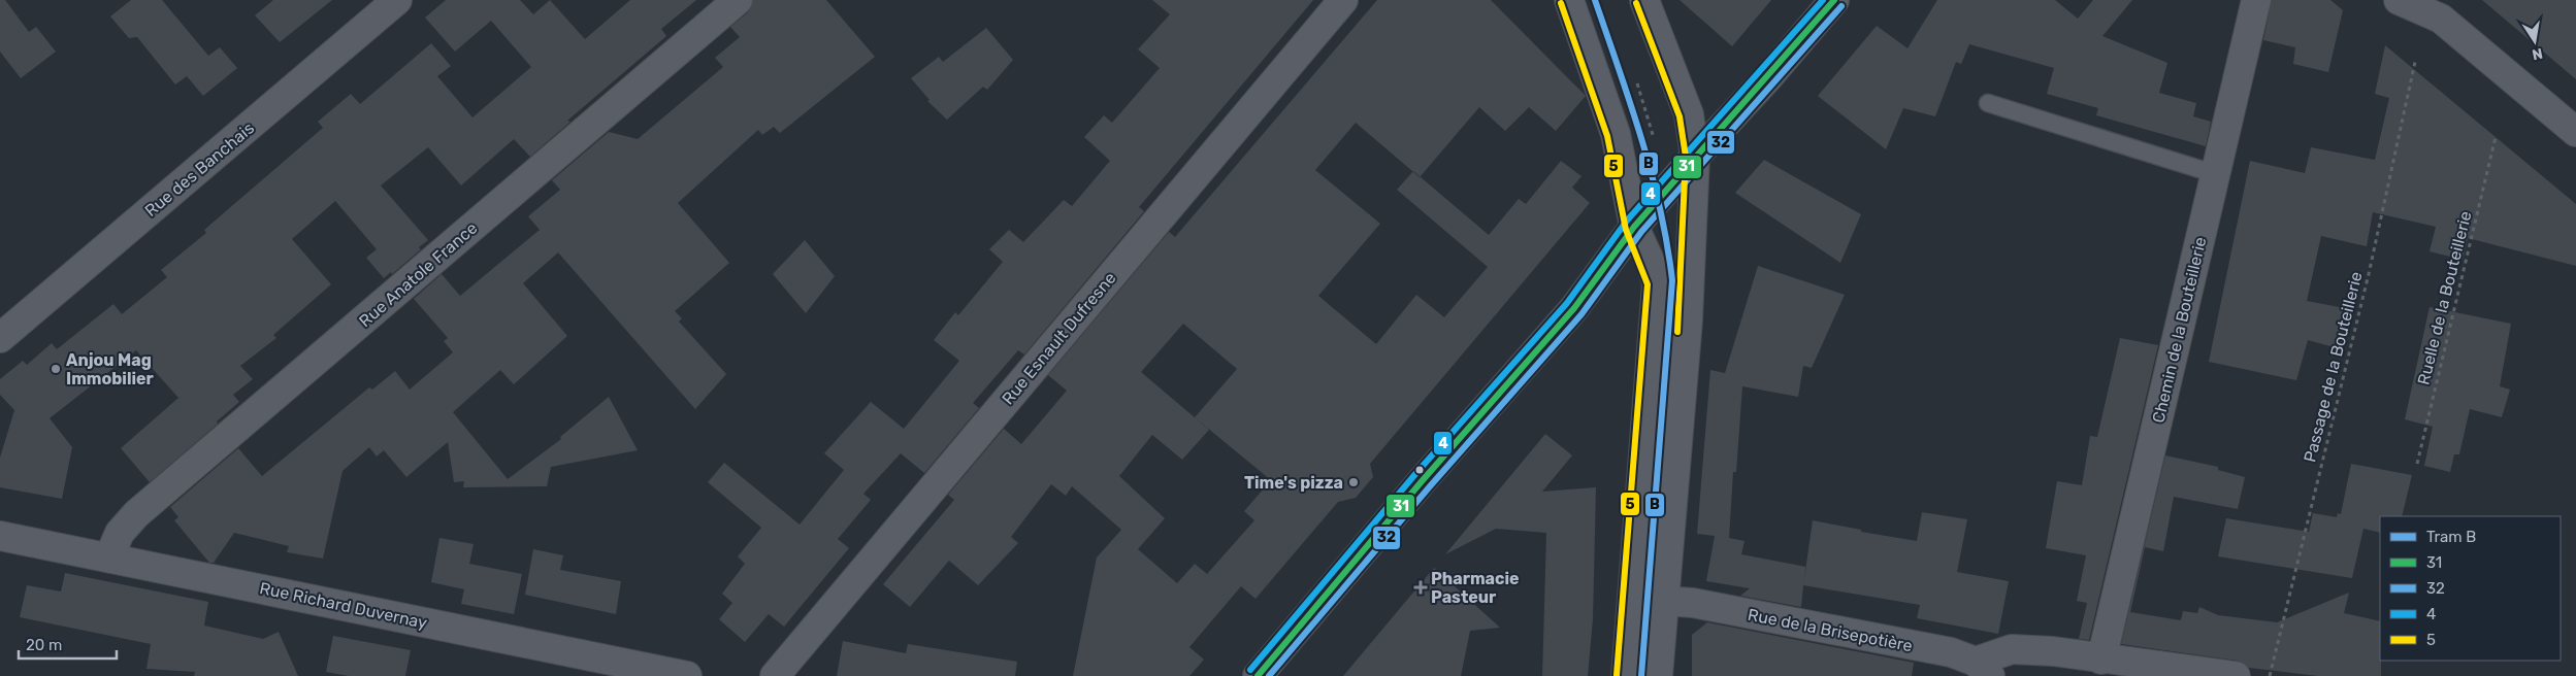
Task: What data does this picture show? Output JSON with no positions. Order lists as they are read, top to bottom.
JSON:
{
  "streets": {
    "street": [
      "Rue des Banchais",
      "Rue Anatole France",
      "Chemin de la Bouteillerie",
      "Rue Esnault Dufresne",
      "Rue Richard Duvernay",
      "Rue de la Brisepotière"
    ],
    "path": ["Ruelle de la Bouteillerie", "Passage de la Bouteillerie"]
  },
  "crossings": [
    ["Rue Anatole France", "Rue Richard Duvernay"]
  ],
  "places": {
    "other": ["Anjou Mag Immobilier", "Time's pizza"],
    "health": ["Pharmacie Pasteur"]
  },
  "lines": [
    "tram line B",
    "transit line 31",
    "transit line 4",
    "transit line 5",
    "transit line 32"
  ],
  "legend": [
    "Tram B",
    "31",
    "32",
    "4",
    "5"
  ],
  "scale_bar": "20 m",
  "north": "bottom"
}
